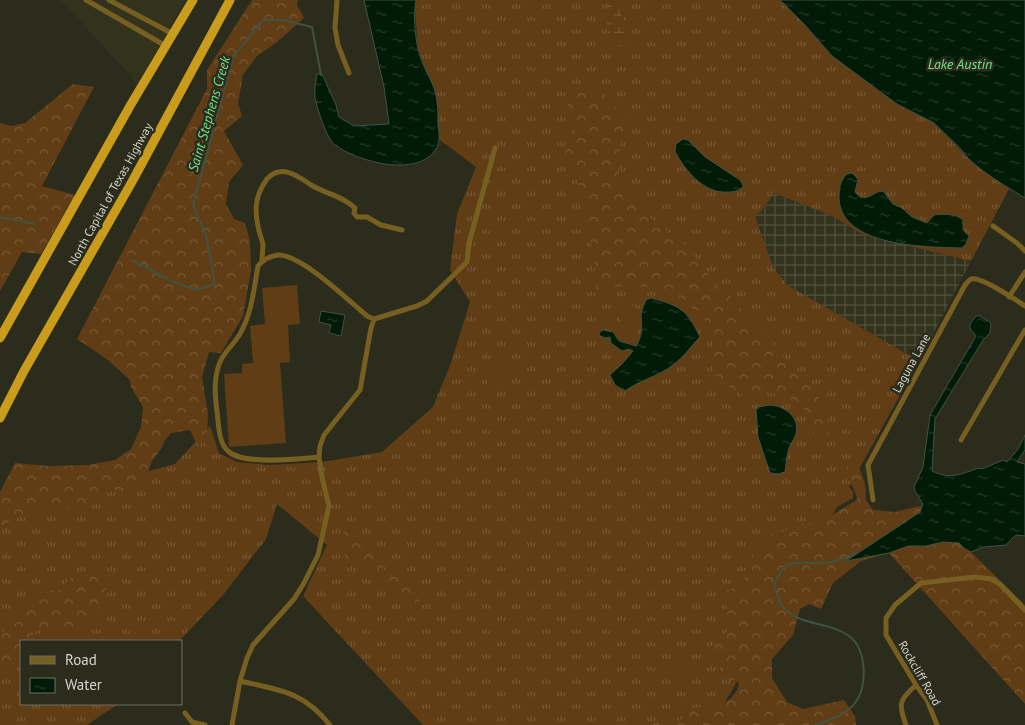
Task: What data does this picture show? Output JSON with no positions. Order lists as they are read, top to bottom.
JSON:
{
  "streets": {
    "highway": ["North Capital of Texas Highway"],
    "street": ["Laguna Lane", "Rockcliff Road"]
  },
  "water": ["Lake Austin", "Saint Stephens Creek"],
  "legend": ["Road", "Water"]
}
